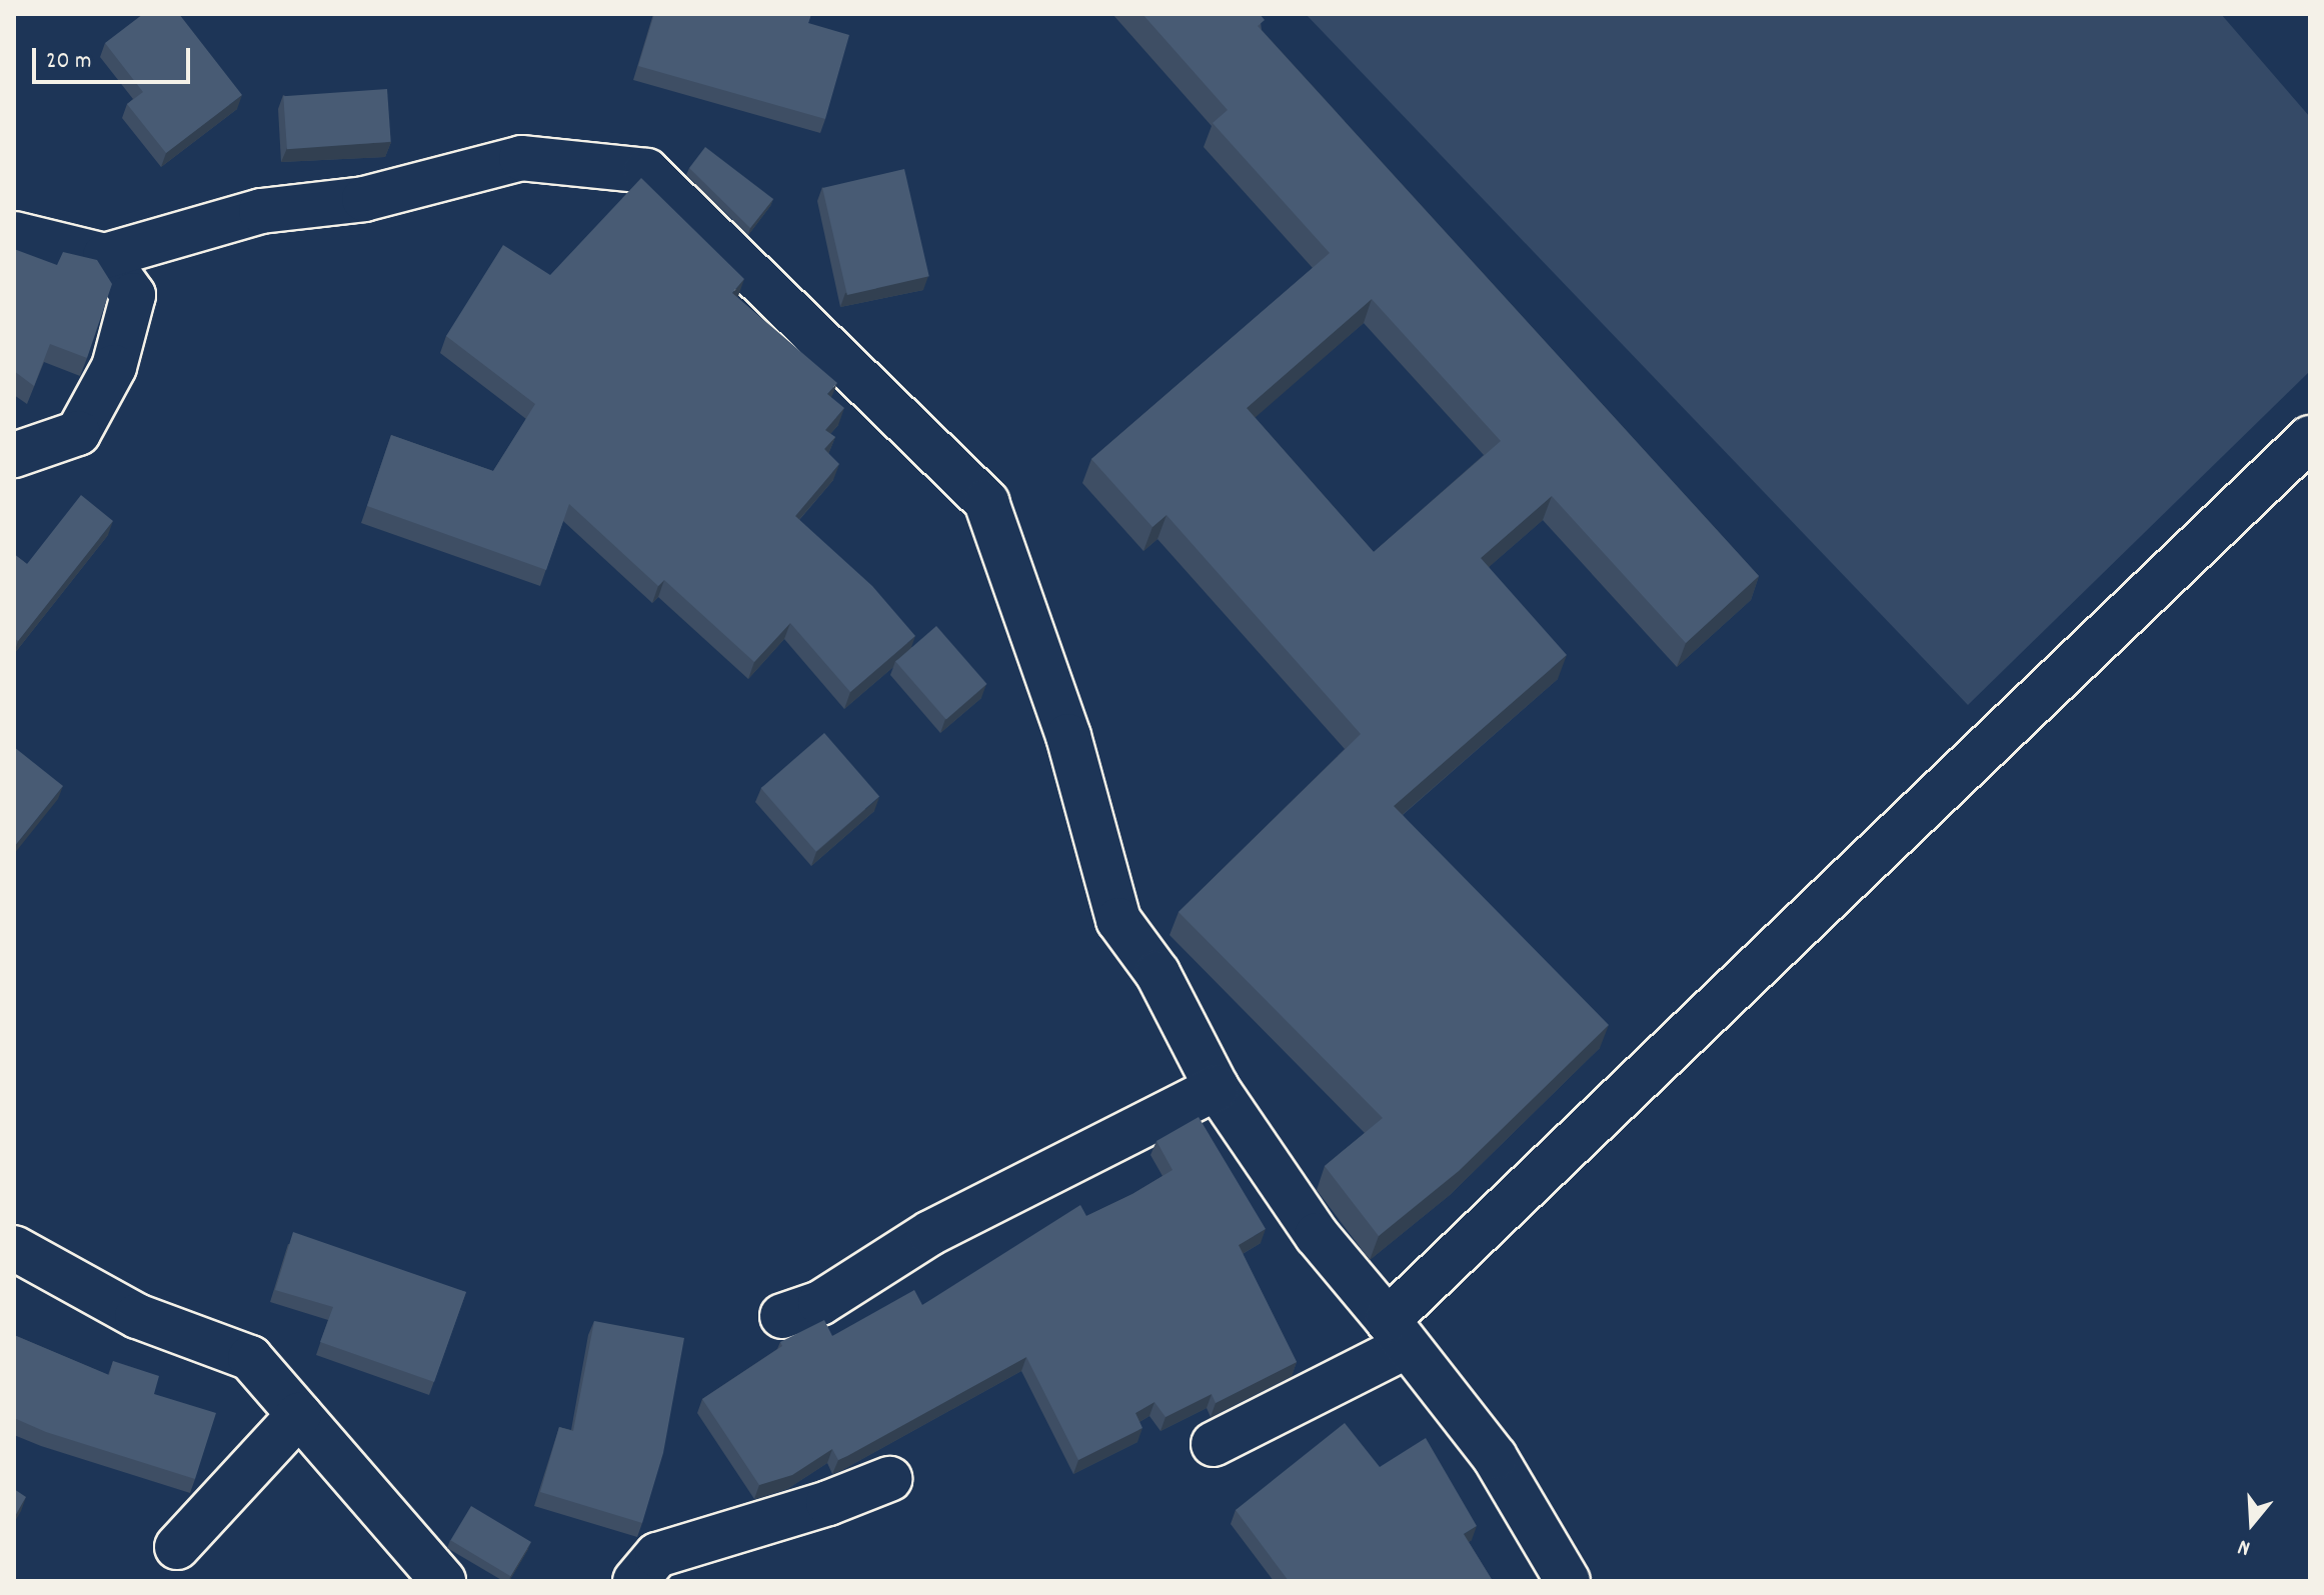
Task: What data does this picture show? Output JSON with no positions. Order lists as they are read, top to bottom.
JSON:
{
  "scale_bar": "20 m",
  "north": "bottom"
}
